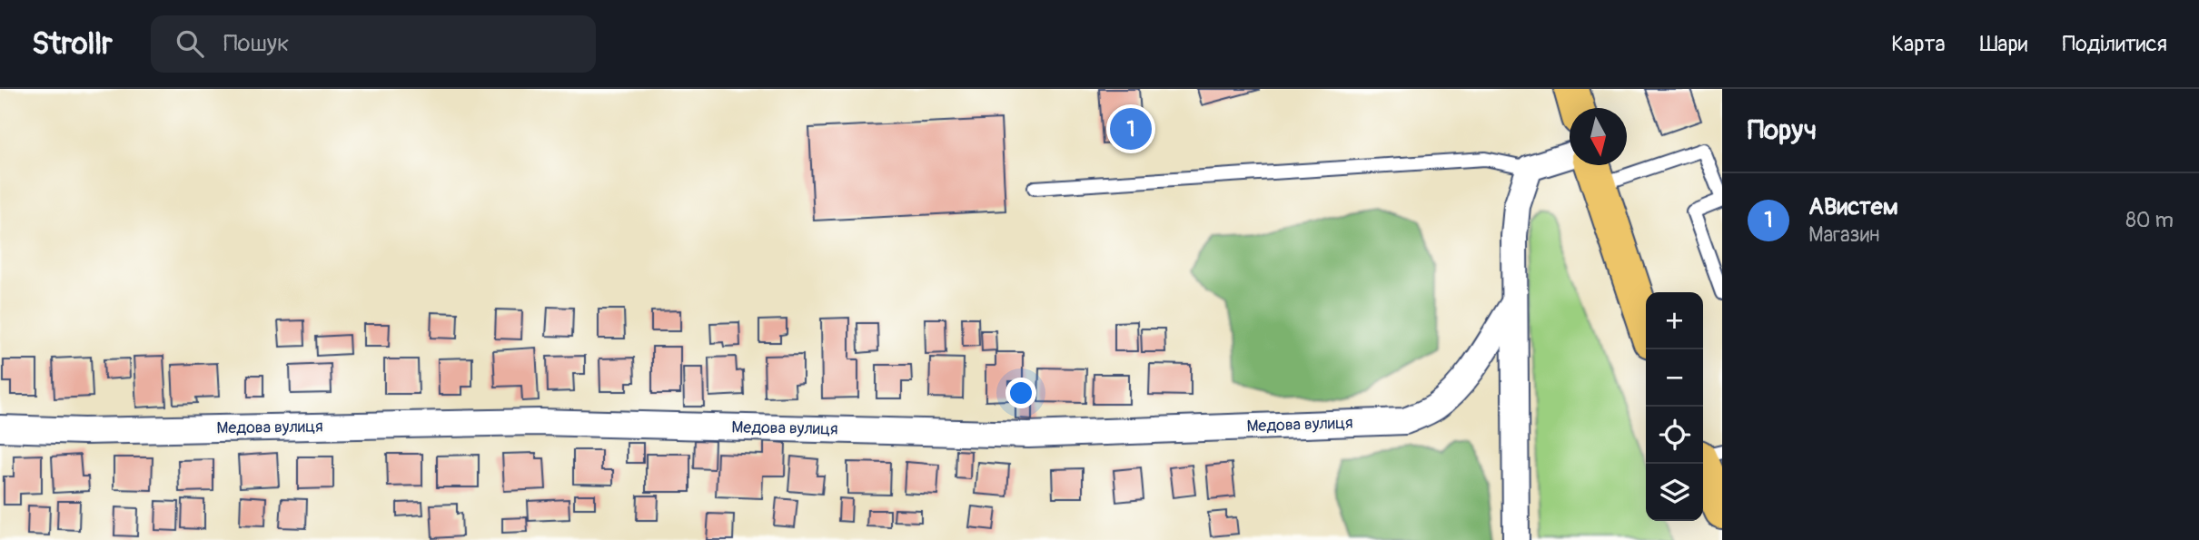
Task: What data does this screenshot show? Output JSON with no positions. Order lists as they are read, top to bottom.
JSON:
{
  "streets": {
    "street": ["Медова вулиця"]
  },
  "north": "bottom",
  "page": {
    "header": "Strollr",
    "search": "Пошук",
    "nav": ["Карта", "Шари", "Поділитися"],
    "heading": "Поруч",
    "pins": "1",
    "list": [
      {
        "mark": "1",
        "name": "АВистем",
        "note": "Магазин",
        "value": "80 m"
      }
    ],
    "map_buttons": ["+", "−"]
  }
}
